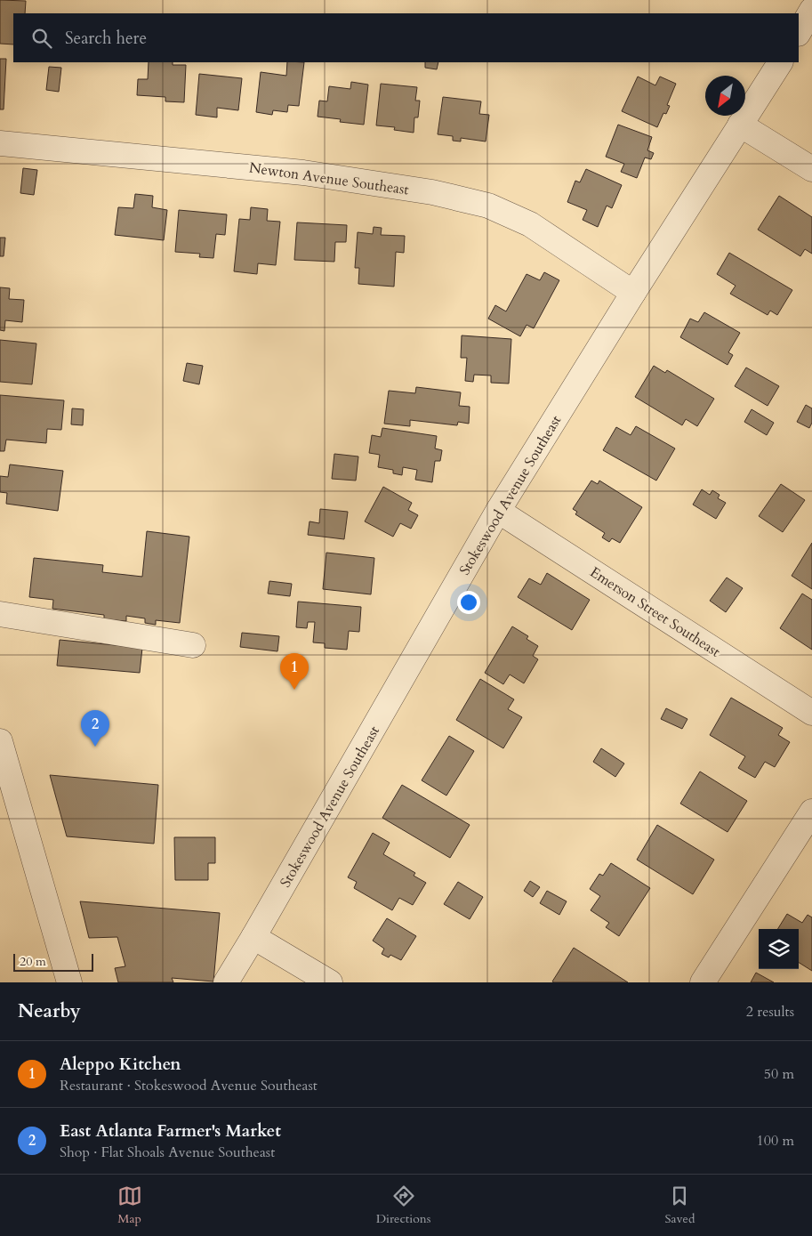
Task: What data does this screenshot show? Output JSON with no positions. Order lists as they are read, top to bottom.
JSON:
{
  "streets": {
    "street": ["Newton Avenue Southeast", "Stokeswood Avenue Southeast", "Emerson Street Southeast"]
  },
  "crossings": [
    ["Newton Avenue Southeast", "Stokeswood Avenue Southeast"],
    ["Stokeswood Avenue Southeast", "Emerson Street Southeast"]
  ],
  "scale_bar": "20 m",
  "north": "bottom left",
  "page": {
    "search": "Search here",
    "pins": ["1", "2"],
    "scale": "20 m",
    "heading": ["Nearby", "2 results"],
    "list": [
      {
        "mark": "1",
        "name": "Aleppo Kitchen",
        "note": "Restaurant · Stokeswood Avenue Southeast",
        "value": "50 m"
      },
      {
        "mark": "2",
        "name": "East Atlanta Farmer's Market",
        "note": "Shop · Flat Shoals Avenue Southeast",
        "value": "100 m"
      }
    ],
    "nav": ["Map", "Directions", "Saved"]
  }
}
